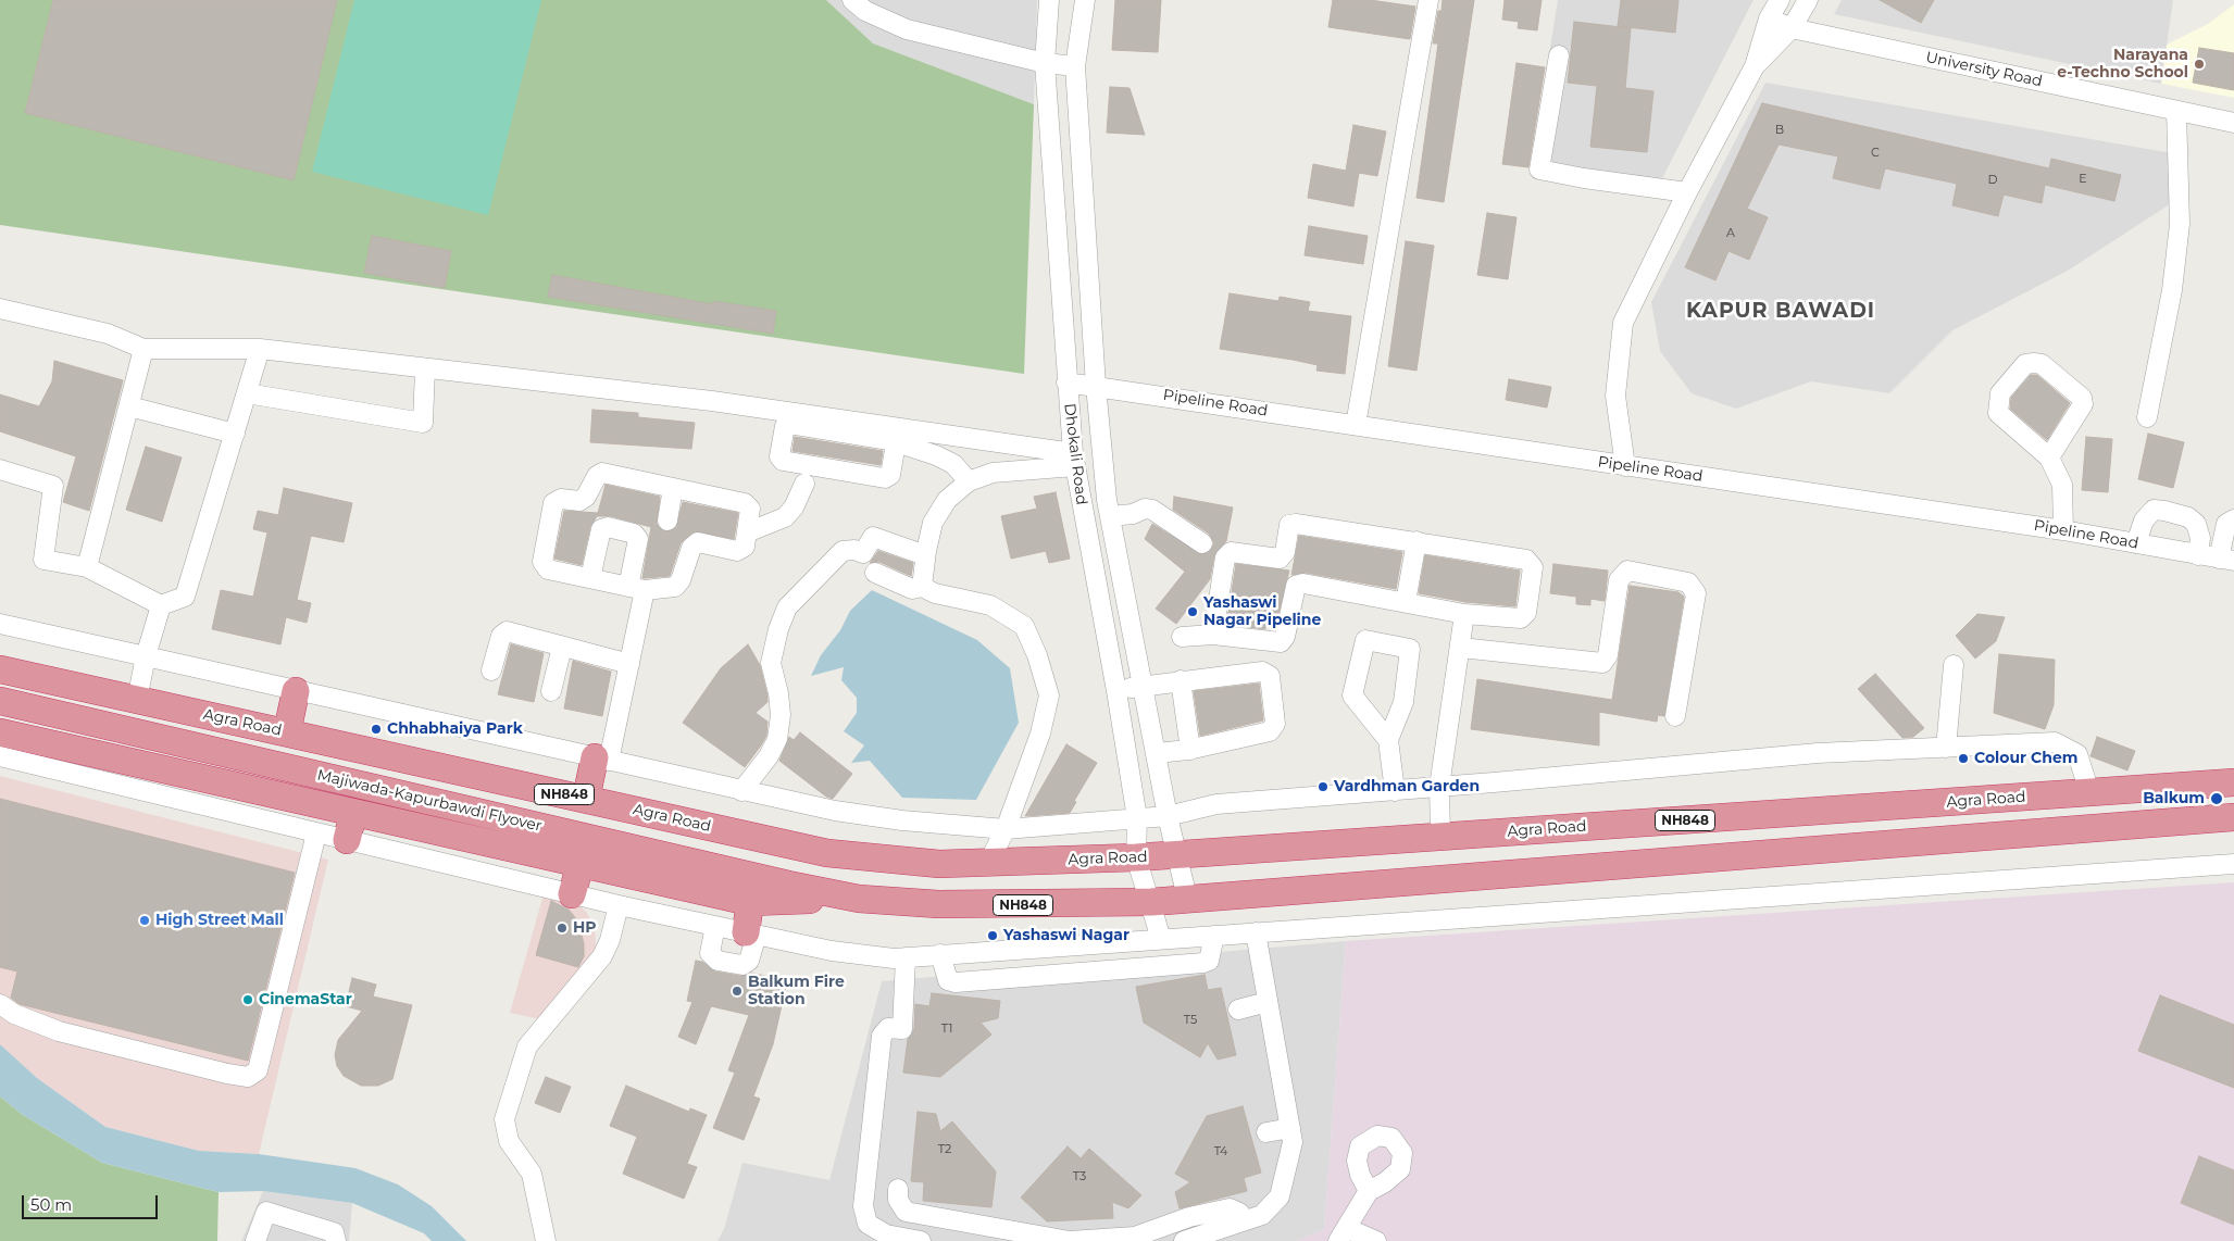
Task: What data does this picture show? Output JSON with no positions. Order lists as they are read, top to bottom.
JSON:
{
  "streets": {
    "highway": ["Agra Road", "NH848", "Majiwada-Kapurbawdi Flyover"],
    "street": ["University Road", "Pipeline Road", "Dhokali Road"]
  },
  "crossings": [
    ["Pipeline Road", "Dhokali Road"],
    ["Dhokali Road", "Agra Road"],
    ["Dhokali Road", "NH848"],
    ["NH848", "Majiwada-Kapurbawdi Flyover"]
  ],
  "districts": ["KAPUR BAWADI"],
  "places": [
    "Narayana e-Techno School",
    "Yashaswi Nagar Pipeline",
    "Chhabhaiya Park",
    "Colour Chem",
    "Vardhman Garden",
    "Balkum",
    "High Street Mall",
    "HP",
    "Yashaswi Nagar",
    "Balkum Fire Station",
    "CinemaStar"
  ],
  "house_numbers": [
    "B",
    "C",
    "E",
    "D",
    "A",
    "T5",
    "T1",
    "T2",
    "T4",
    "T3"
  ],
  "scale_bar": "50 m"
}
